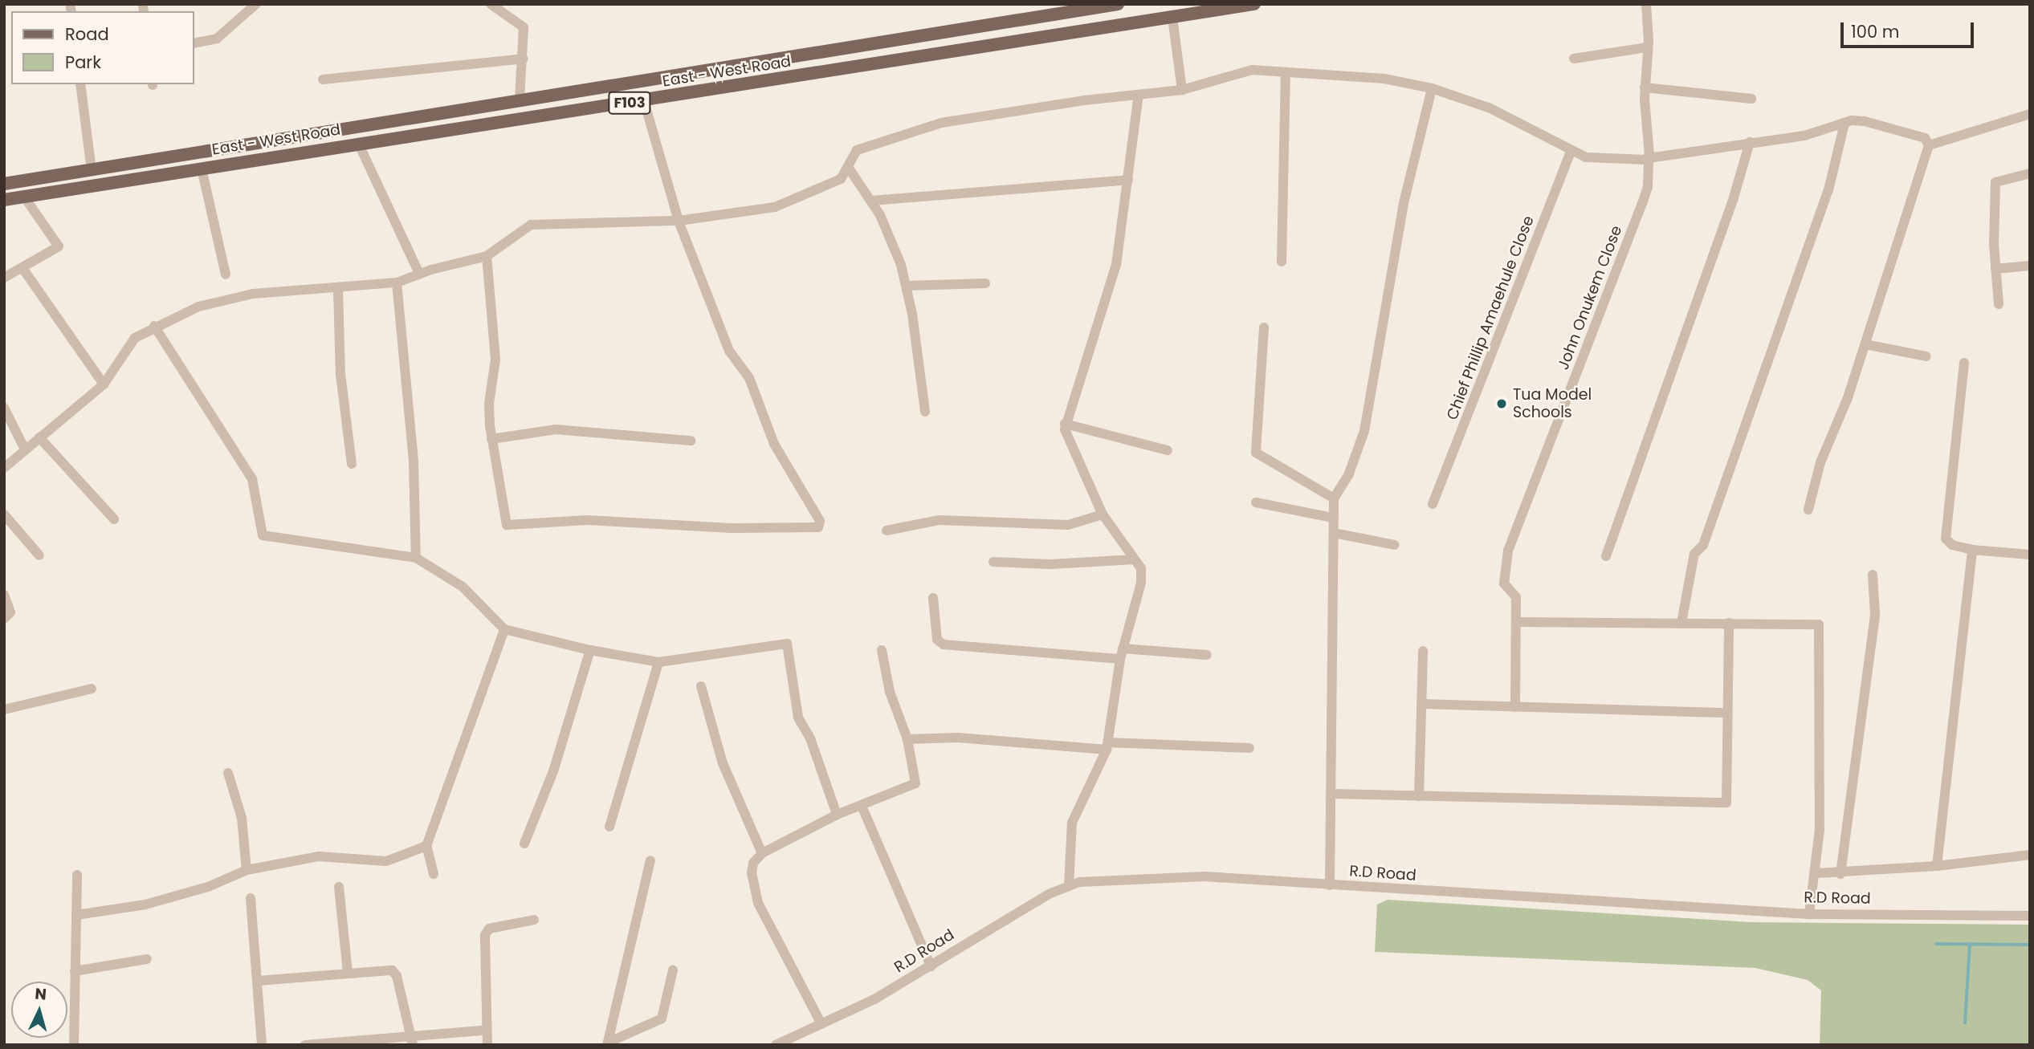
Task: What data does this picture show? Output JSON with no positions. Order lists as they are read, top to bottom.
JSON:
{
  "streets": {
    "main road": ["East - West Road", "F103"],
    "street": ["John Onukem Close", "Chief Phillip Amaehule Close", "R.D Road"]
  },
  "places": ["Tua Model Schools"],
  "legend": ["Road", "Park"],
  "scale_bar": "100 m",
  "north": "top"
}
